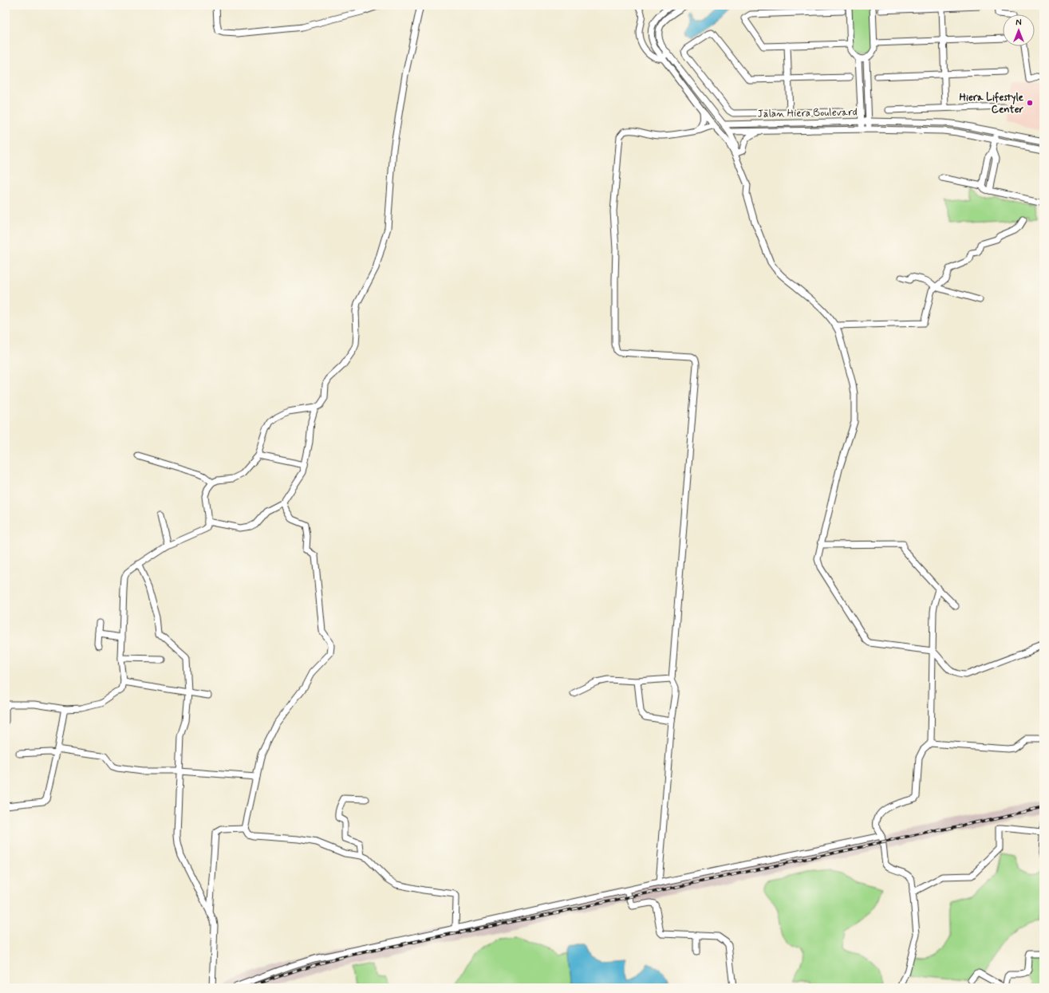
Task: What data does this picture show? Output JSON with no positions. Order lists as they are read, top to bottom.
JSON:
{
  "streets": {
    "street": ["Jalan Hiera Boulevard"]
  },
  "places": ["Hiera Lifestyle Center"],
  "north": "top"
}
